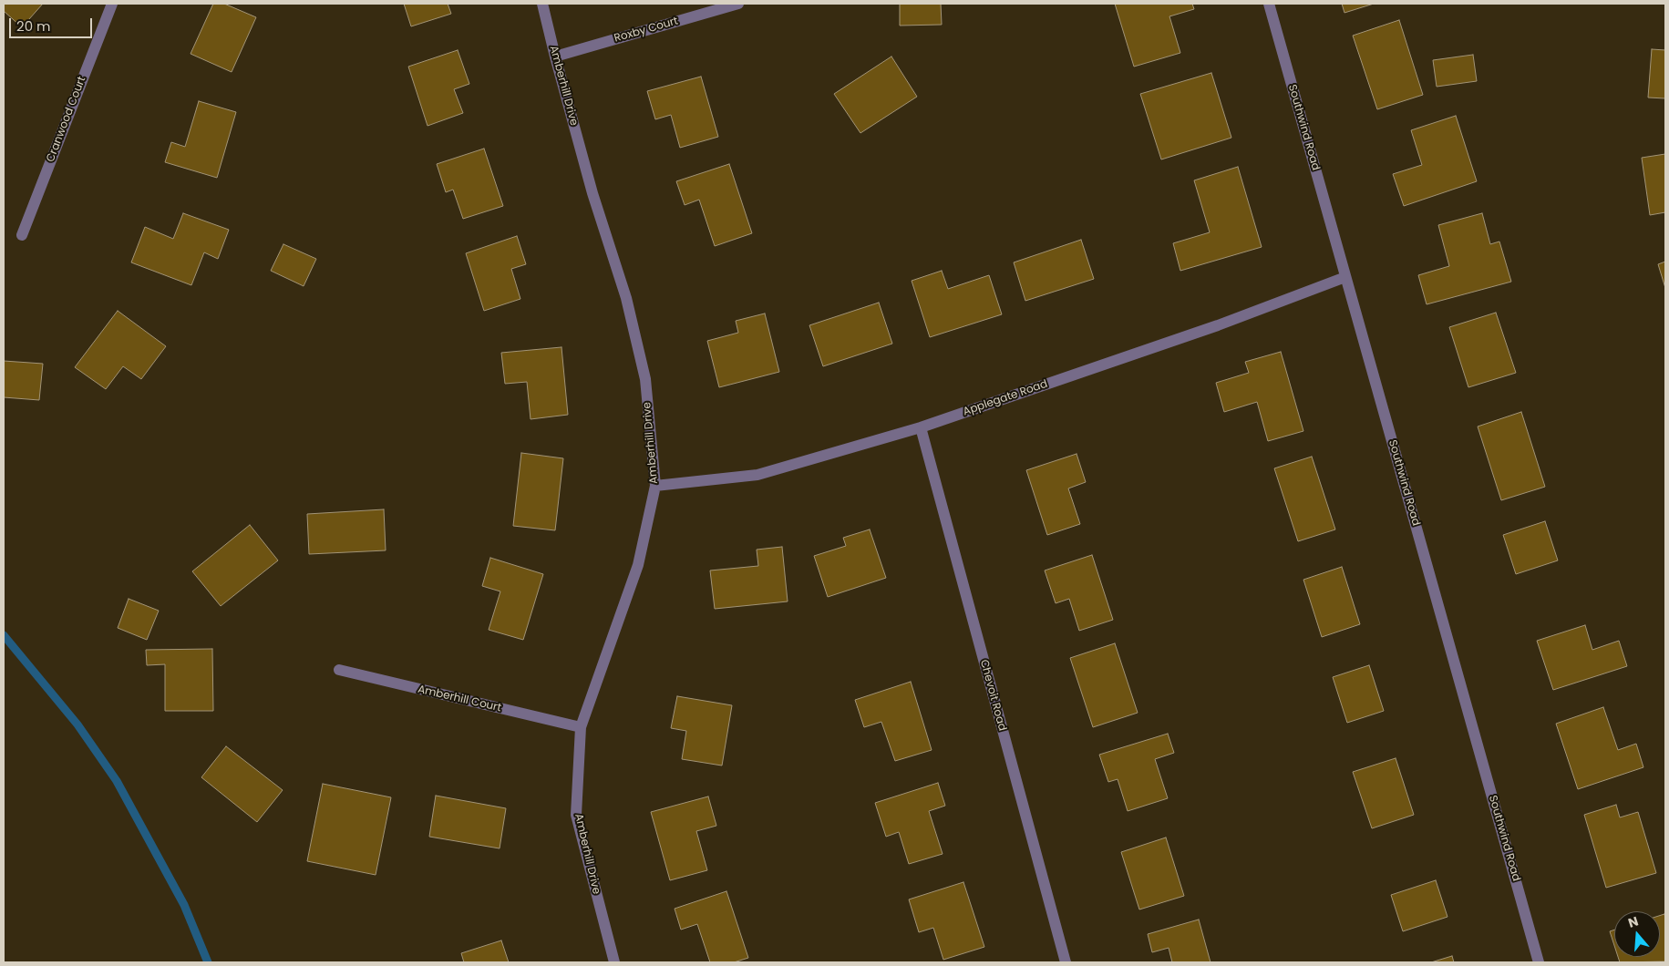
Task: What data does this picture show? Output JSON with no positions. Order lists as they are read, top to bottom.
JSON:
{
  "streets": {
    "street": [
      "Roxby Court",
      "Amberhill Drive",
      "Cranwood Court",
      "Southwind Road",
      "Applegate Road",
      "Chevoit Road",
      "Amberhill Court"
    ]
  },
  "crossings": [
    ["Roxby Court", "Amberhill Drive"],
    ["Amberhill Drive", "Applegate Road"],
    ["Amberhill Drive", "Amberhill Court"],
    ["Southwind Road", "Applegate Road"],
    ["Applegate Road", "Chevoit Road"]
  ],
  "scale_bar": "20 m",
  "north": "top"
}
